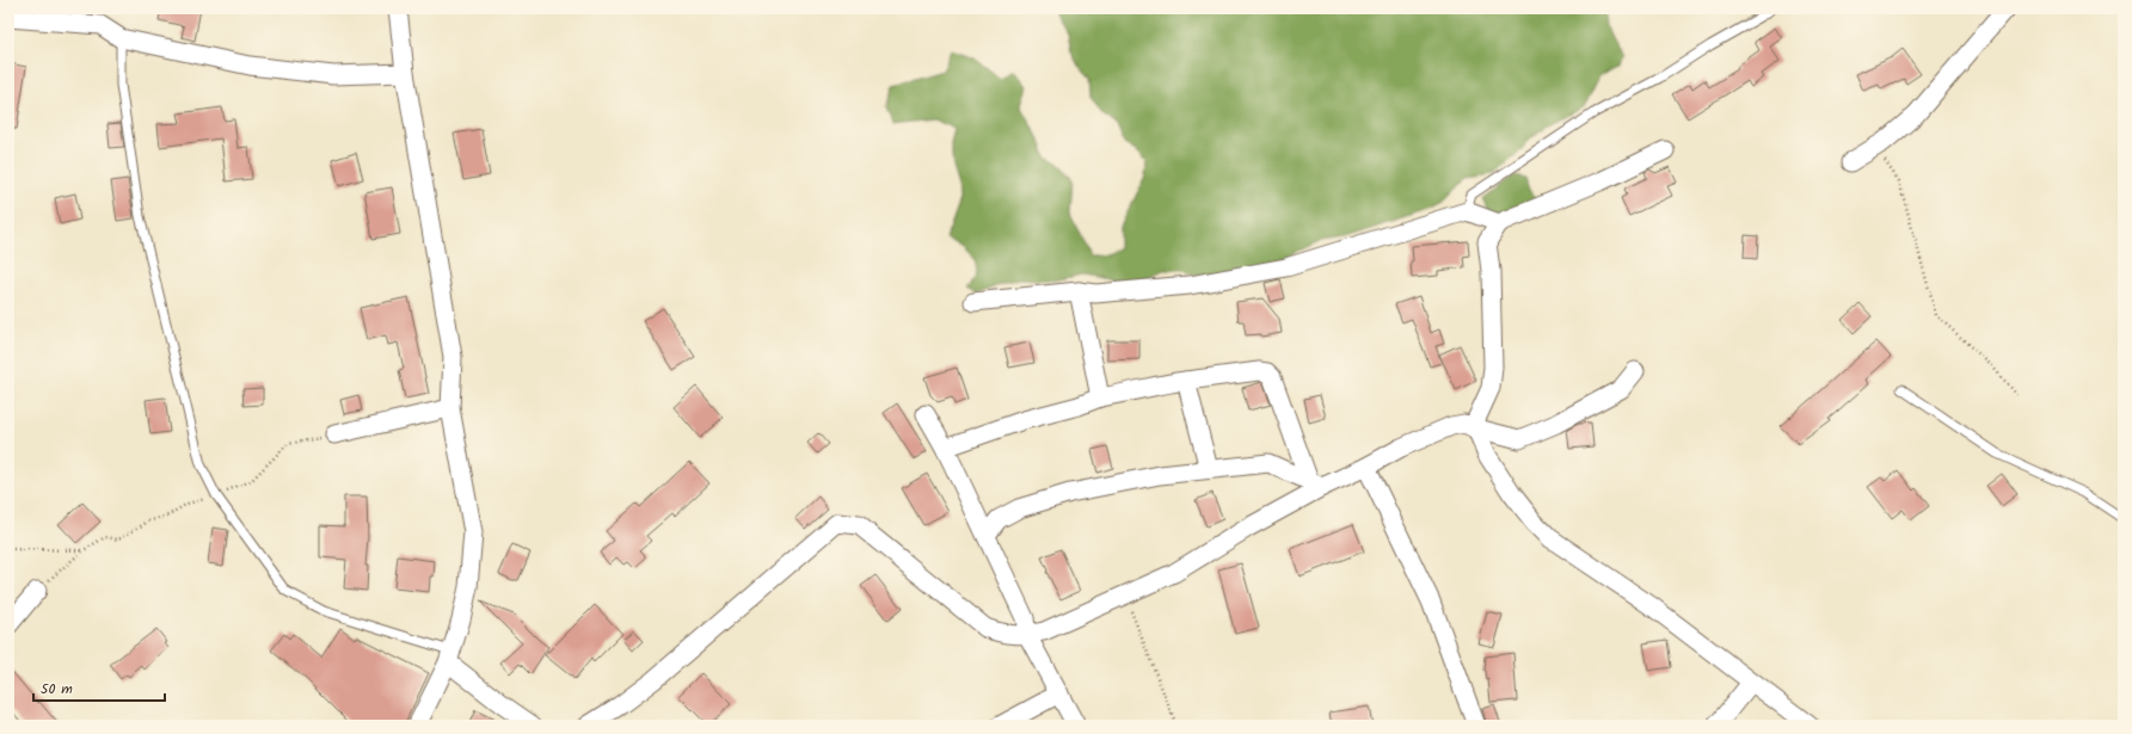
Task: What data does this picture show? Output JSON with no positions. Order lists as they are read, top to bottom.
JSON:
{
  "scale_bar": "50 m"
}
